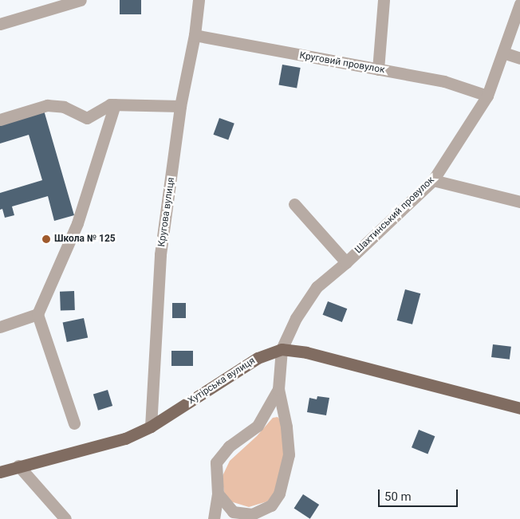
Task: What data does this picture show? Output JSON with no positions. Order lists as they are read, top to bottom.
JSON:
{
  "streets": {
    "main road": ["Хутірська вулиця"],
    "street": ["Круговий провулок", "Кругова вулиця", "Шахтинський провулок"]
  },
  "crossings": [
    ["Круговий провулок", "Кругова вулиця"],
    ["Круговий провулок", "Шахтинський провулок"],
    ["Кругова вулиця", "Хутірська вулиця"],
    ["Шахтинський провулок", "Хутірська вулиця"]
  ],
  "places": ["Школа № 125"],
  "scale_bar": "50 m"
}
